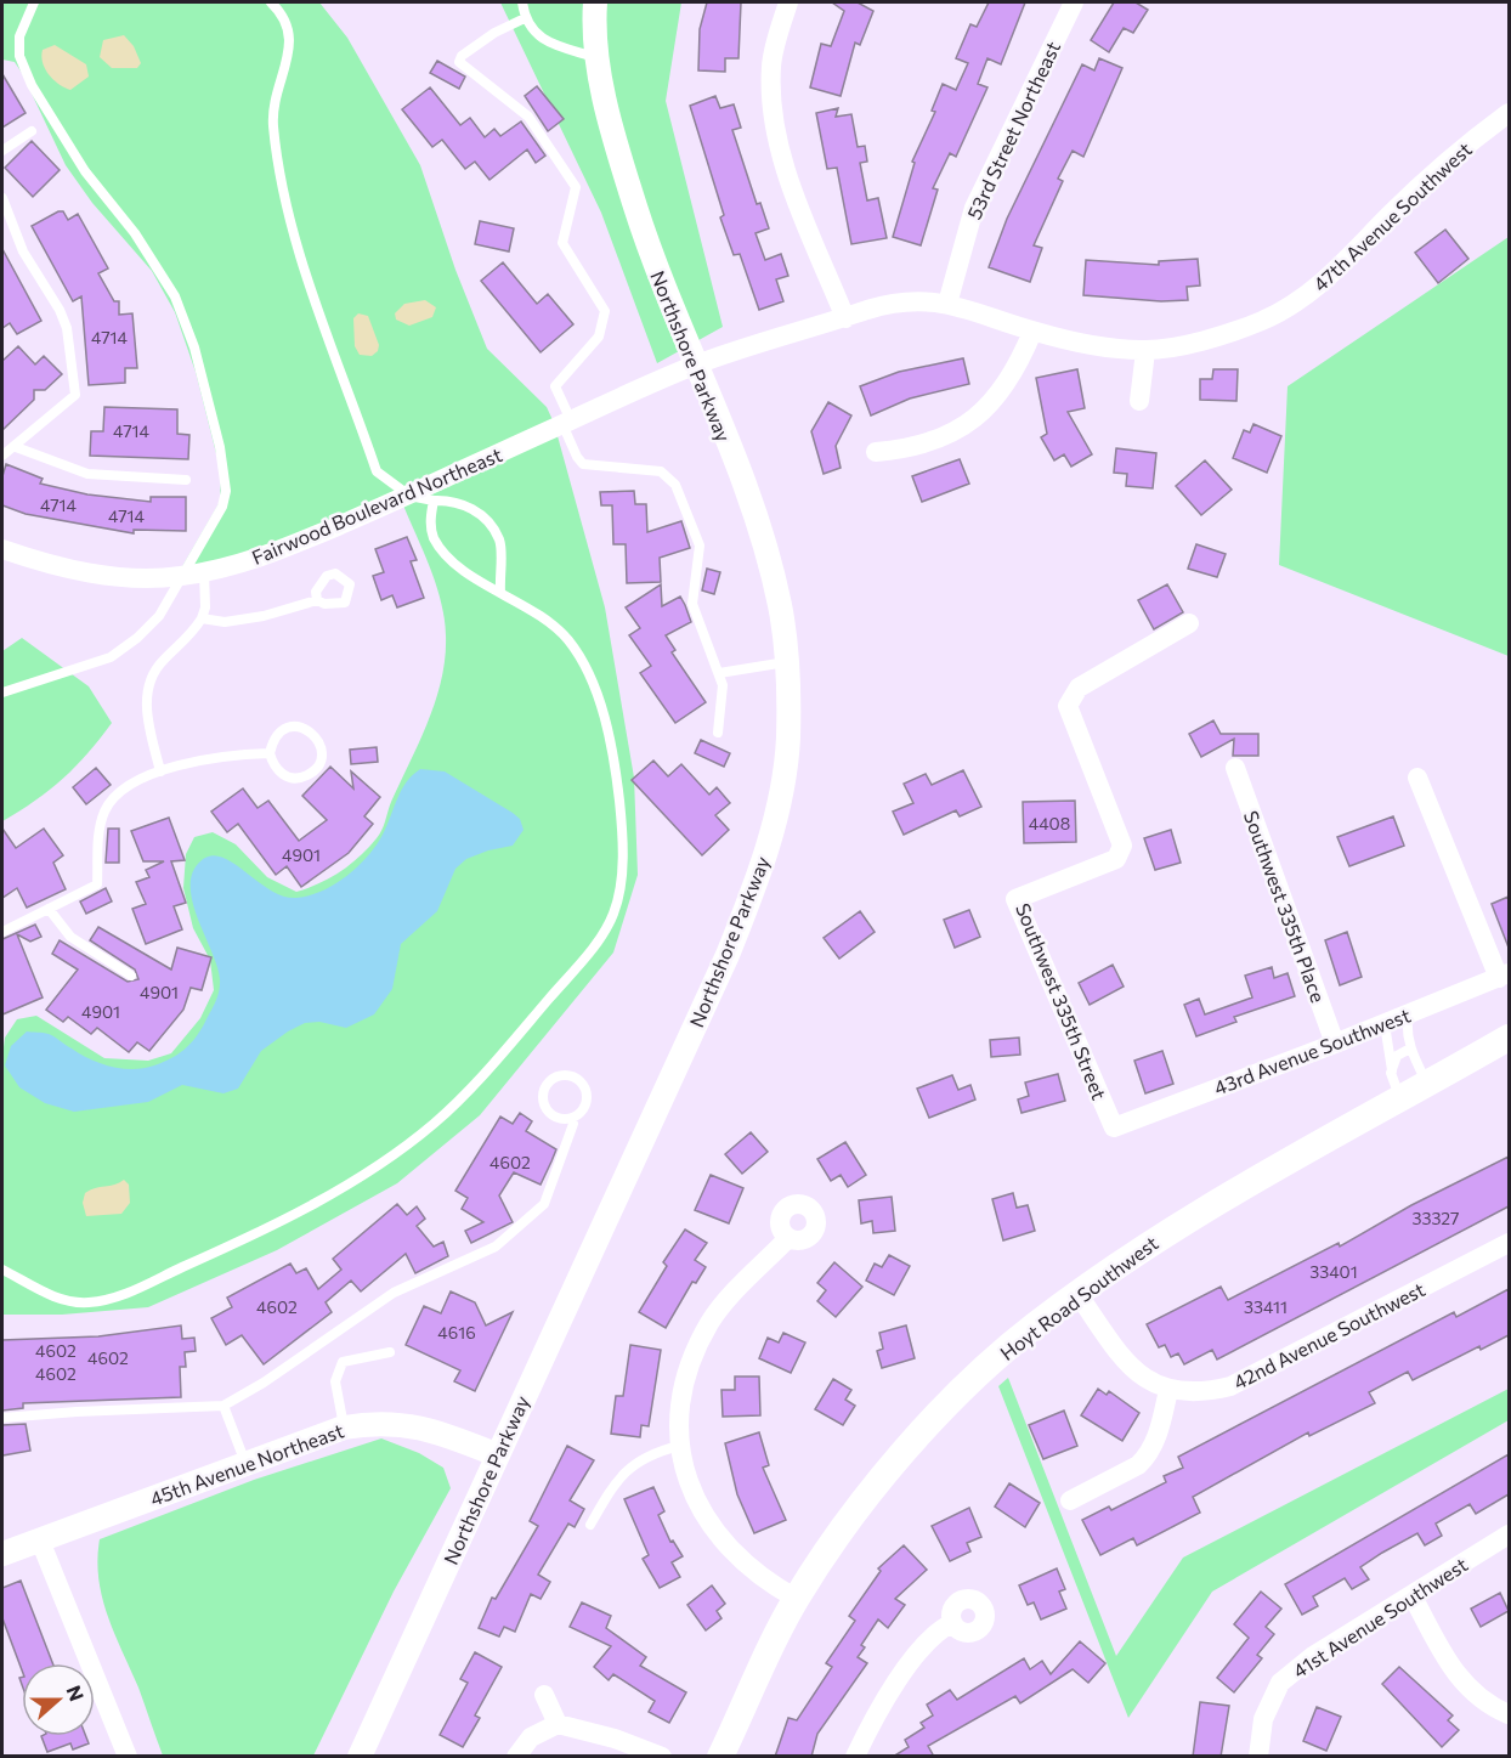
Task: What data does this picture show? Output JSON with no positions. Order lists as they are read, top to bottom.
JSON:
{
  "streets": {
    "main road": ["Hoyt Road Southwest"],
    "street": [
      "53rd Street Northeast",
      "47th Avenue Southwest",
      "Northshore Parkway",
      "Fairwood Boulevard Northeast",
      "Southwest 335th Place",
      "Southwest 335th Street",
      "43rd Avenue Southwest",
      "42nd Avenue Southwest",
      "45th Avenue Northeast",
      "41st Avenue Southwest"
    ]
  },
  "crossings": [
    ["53rd Street Northeast", "47th Avenue Southwest"],
    ["47th Avenue Southwest", "Fairwood Boulevard Northeast"],
    ["Northshore Parkway", "Fairwood Boulevard Northeast"],
    ["Northshore Parkway", "45th Avenue Northeast"],
    ["Southwest 335th Place", "43rd Avenue Southwest"],
    ["Southwest 335th Street", "43rd Avenue Southwest"]
  ],
  "house_numbers": [
    "4714",
    "4714",
    "4714",
    "4714",
    "4408",
    "4901",
    "4901",
    "4901",
    "4602",
    "33327",
    "33401",
    "4602",
    "33411",
    "4616",
    "4602",
    "4602",
    "4602"
  ],
  "north": "right"
}
